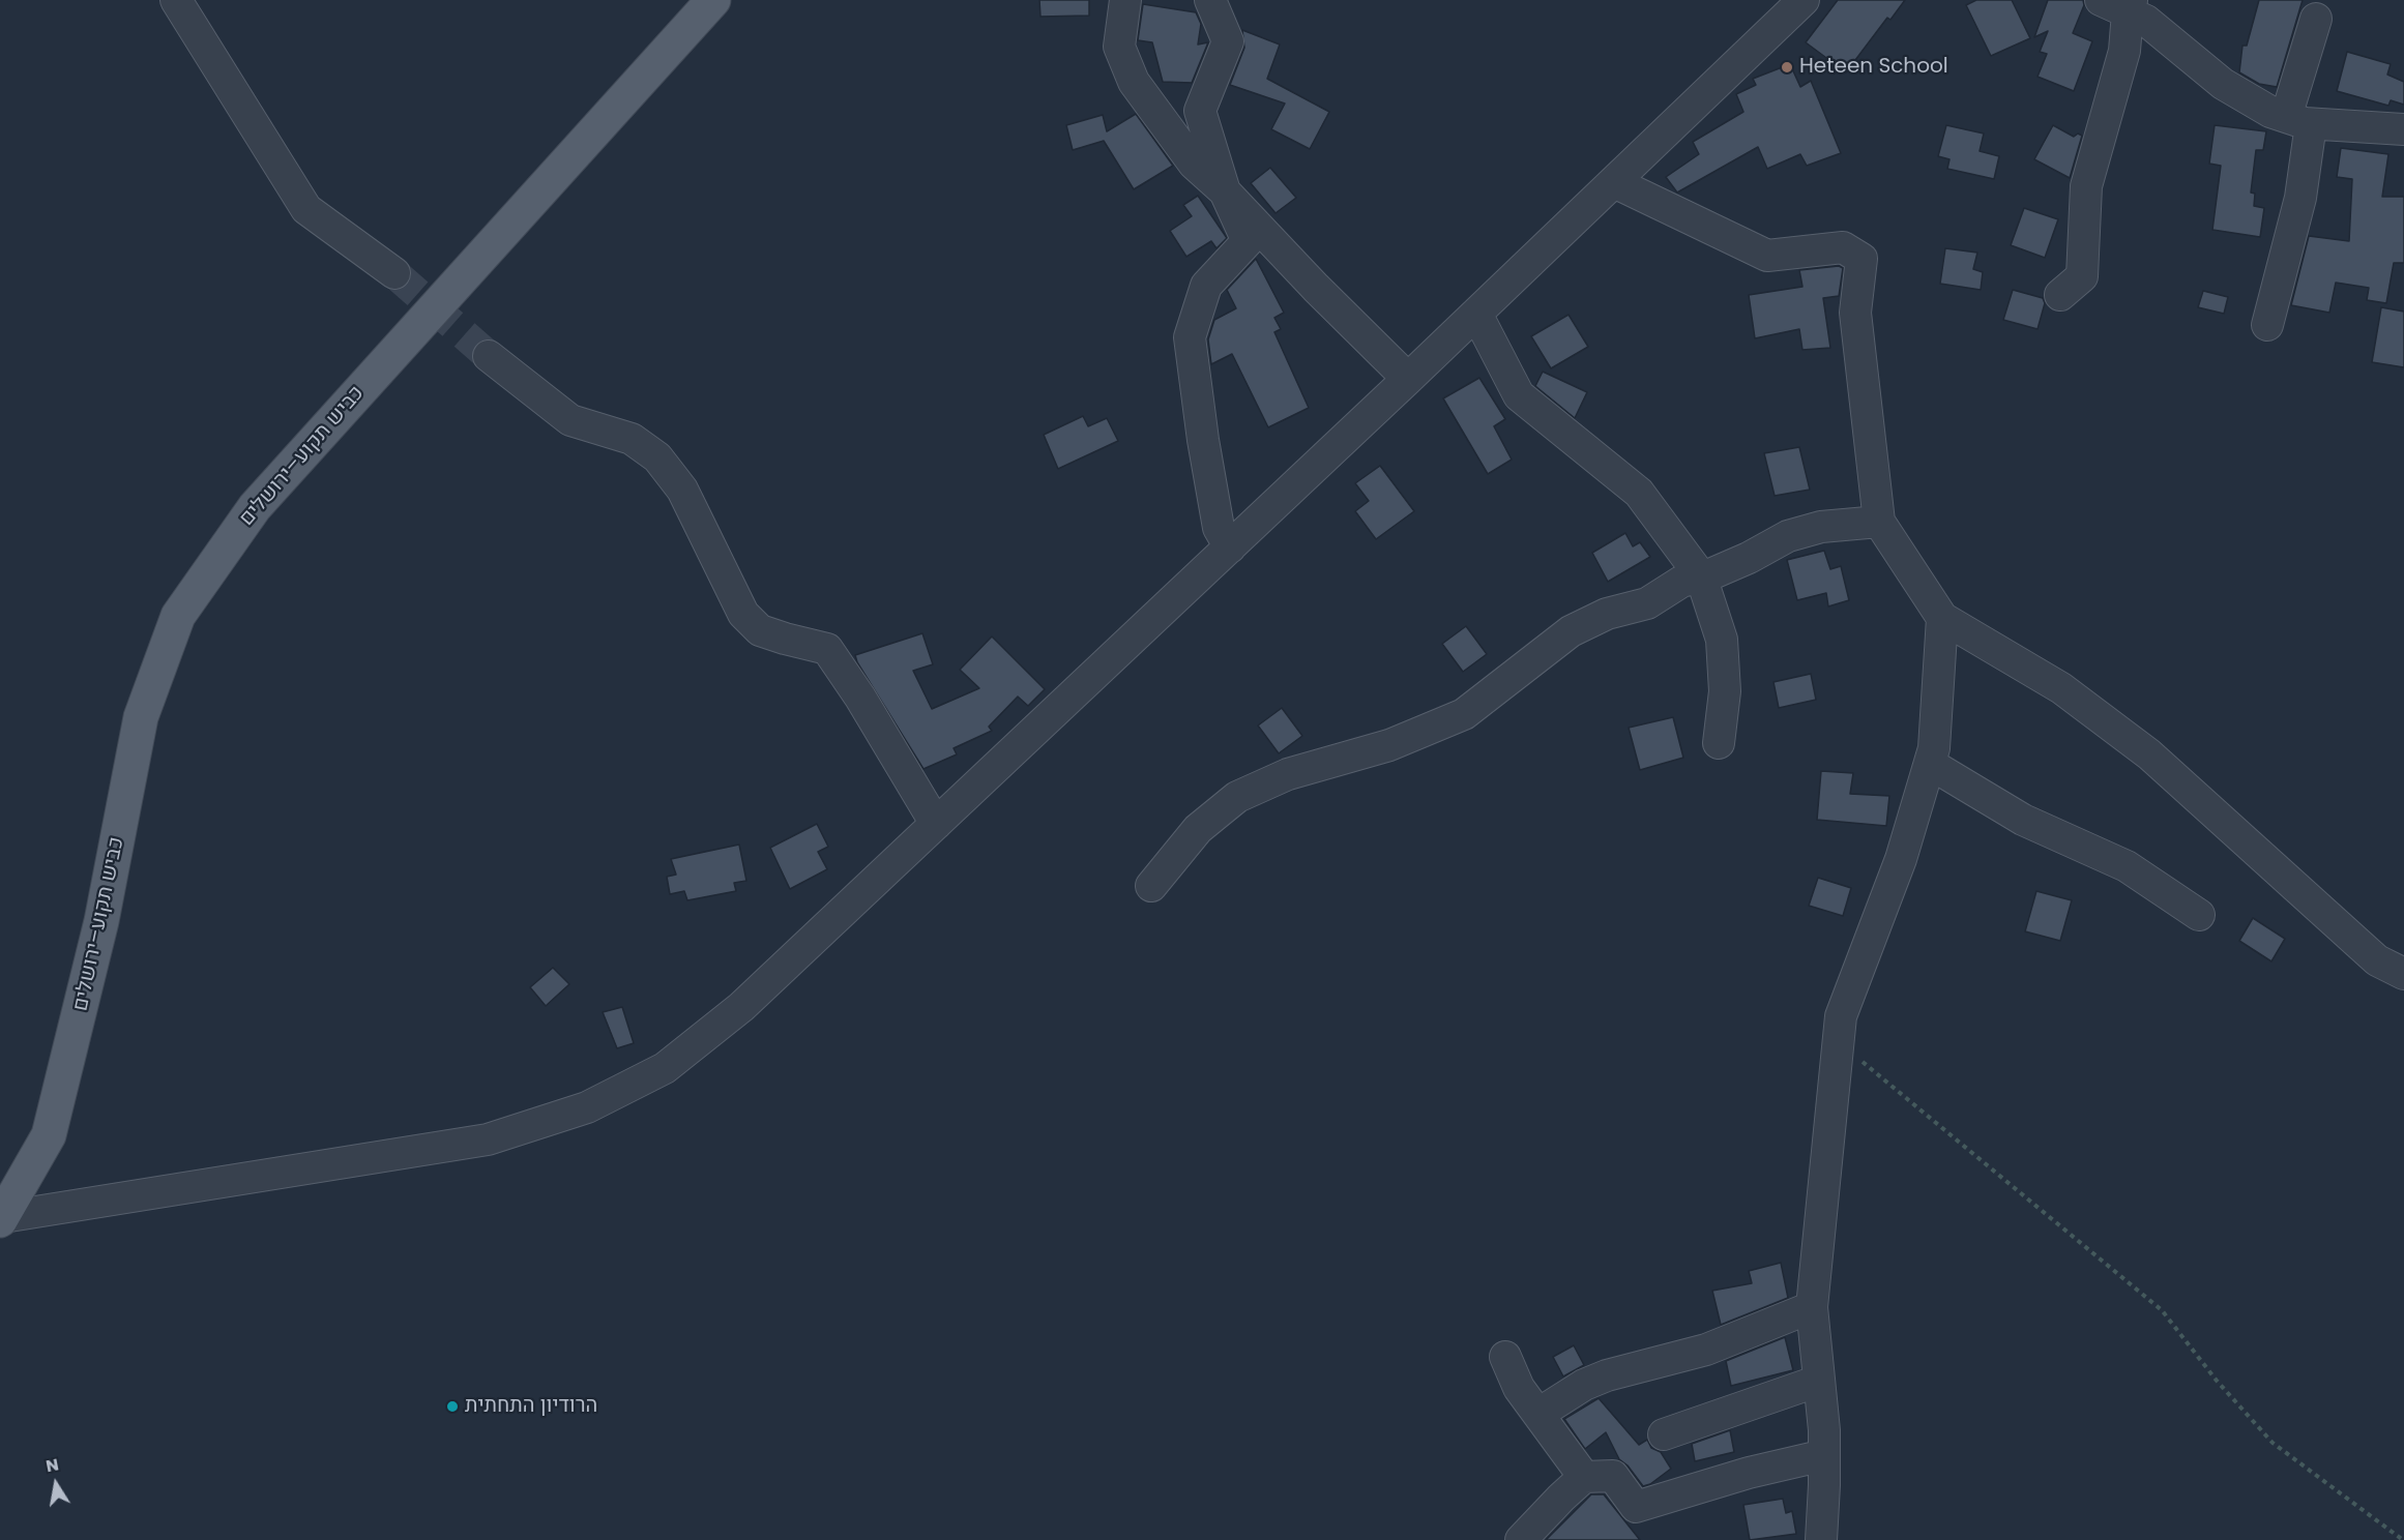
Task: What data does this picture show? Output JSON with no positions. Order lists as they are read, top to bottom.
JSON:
{
  "streets": {
    "main road": ["כביש תקוע–ירושלים"]
  },
  "places": ["Heteen School", "הרודיון התחתית"],
  "north": "top"
}
